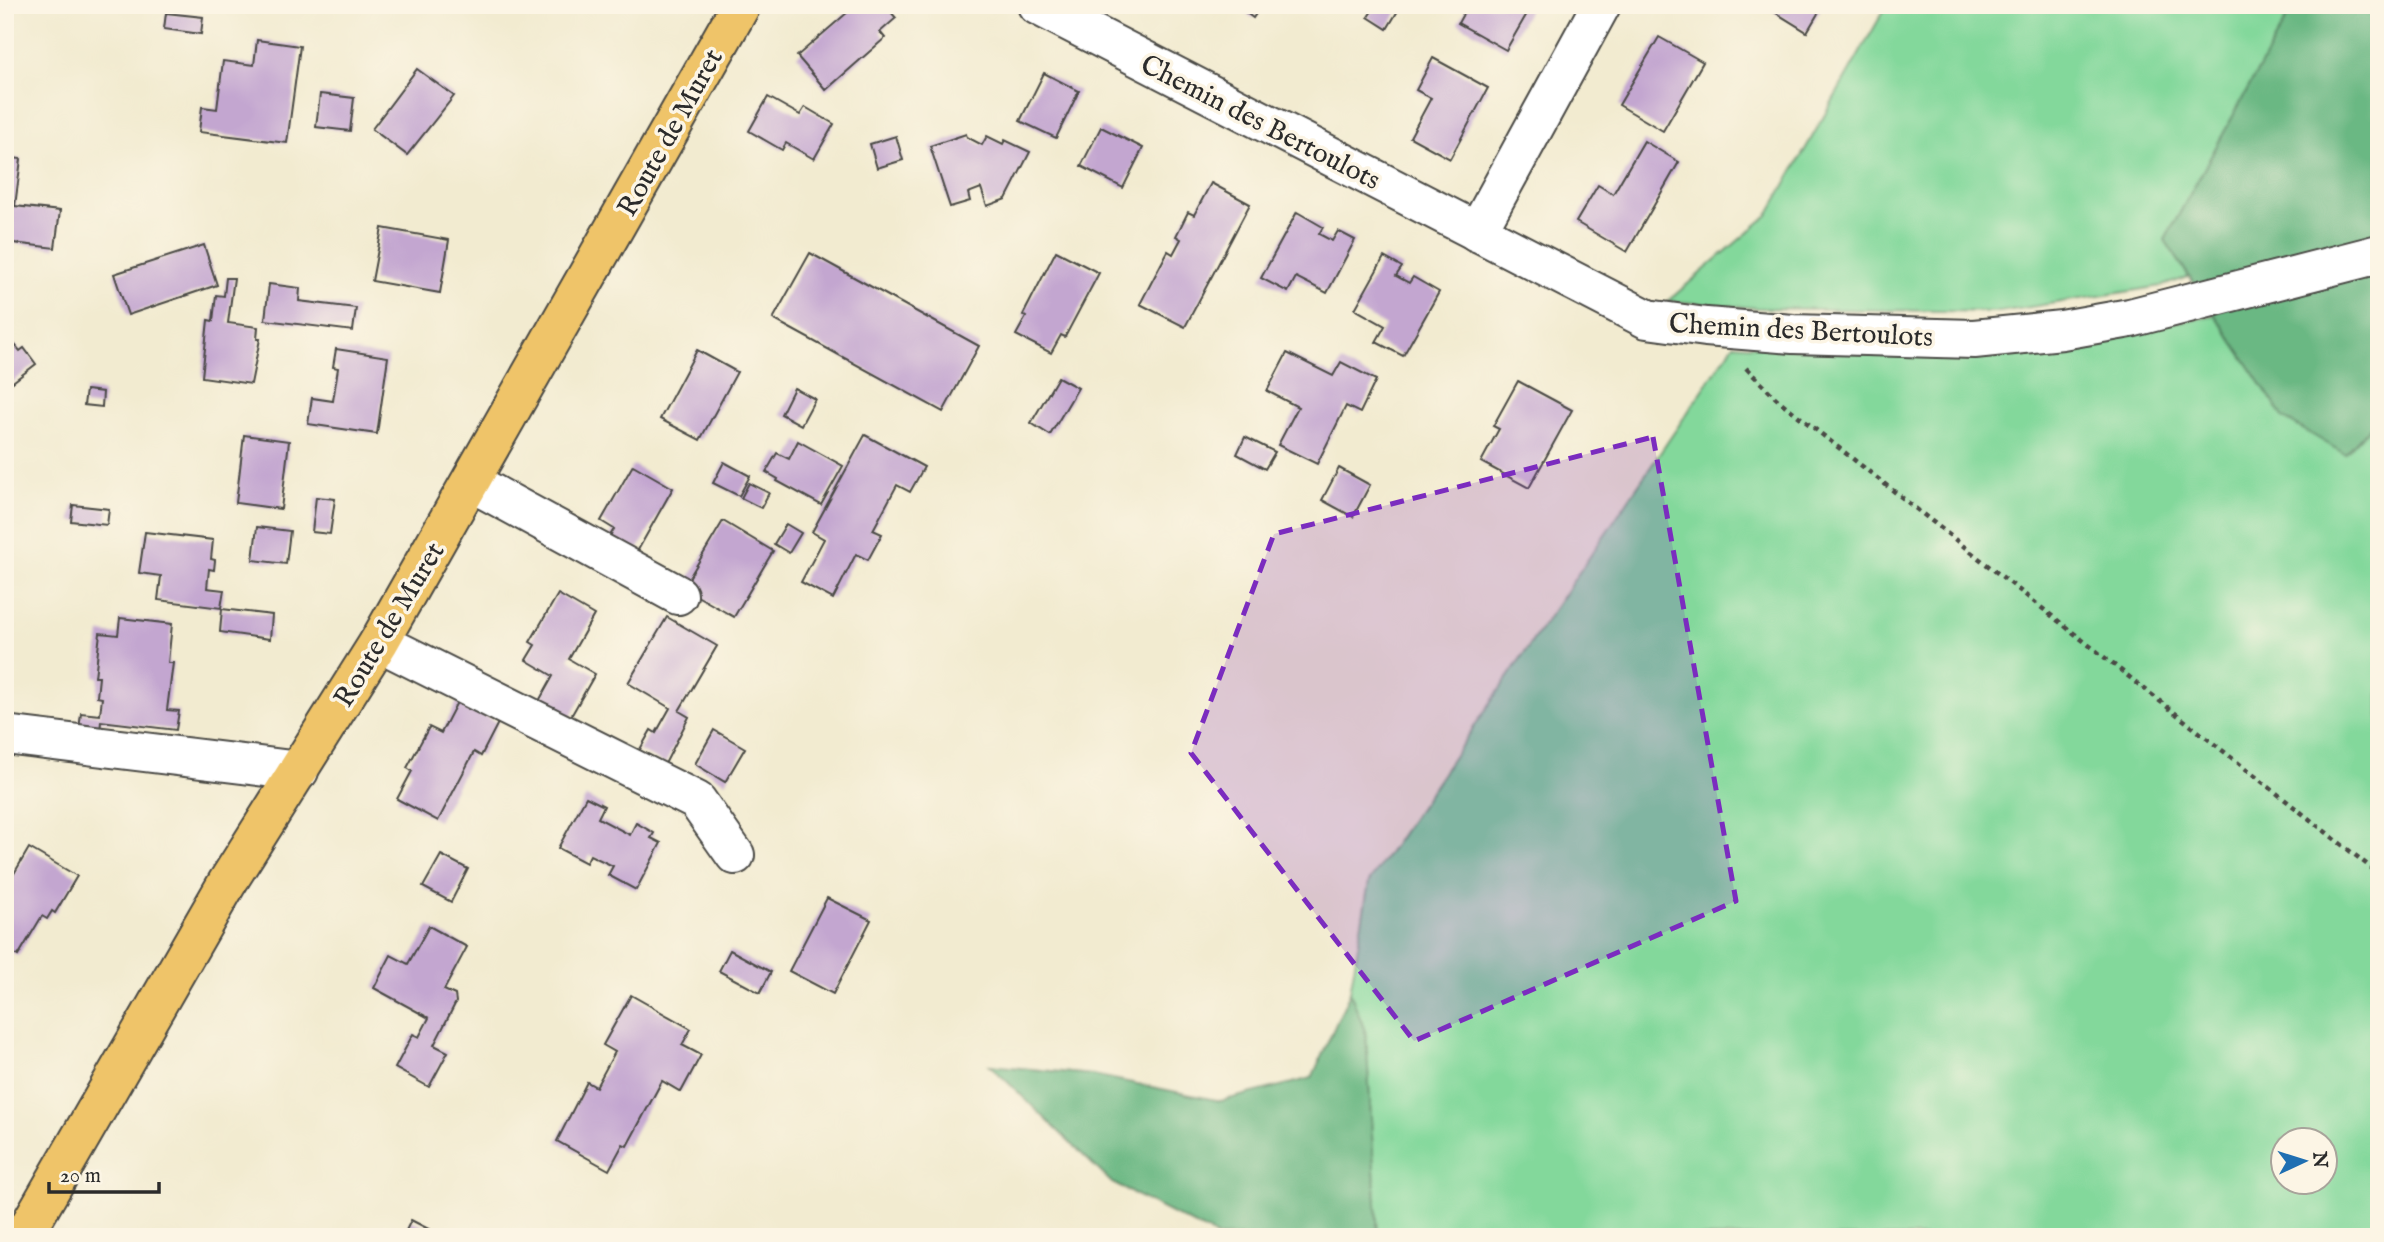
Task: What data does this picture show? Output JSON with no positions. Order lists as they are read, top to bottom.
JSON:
{
  "streets": {
    "main road": ["Route de Muret"],
    "street": ["Chemin des Bertoulots"]
  },
  "scale_bar": "20 m",
  "north": "right"
}
